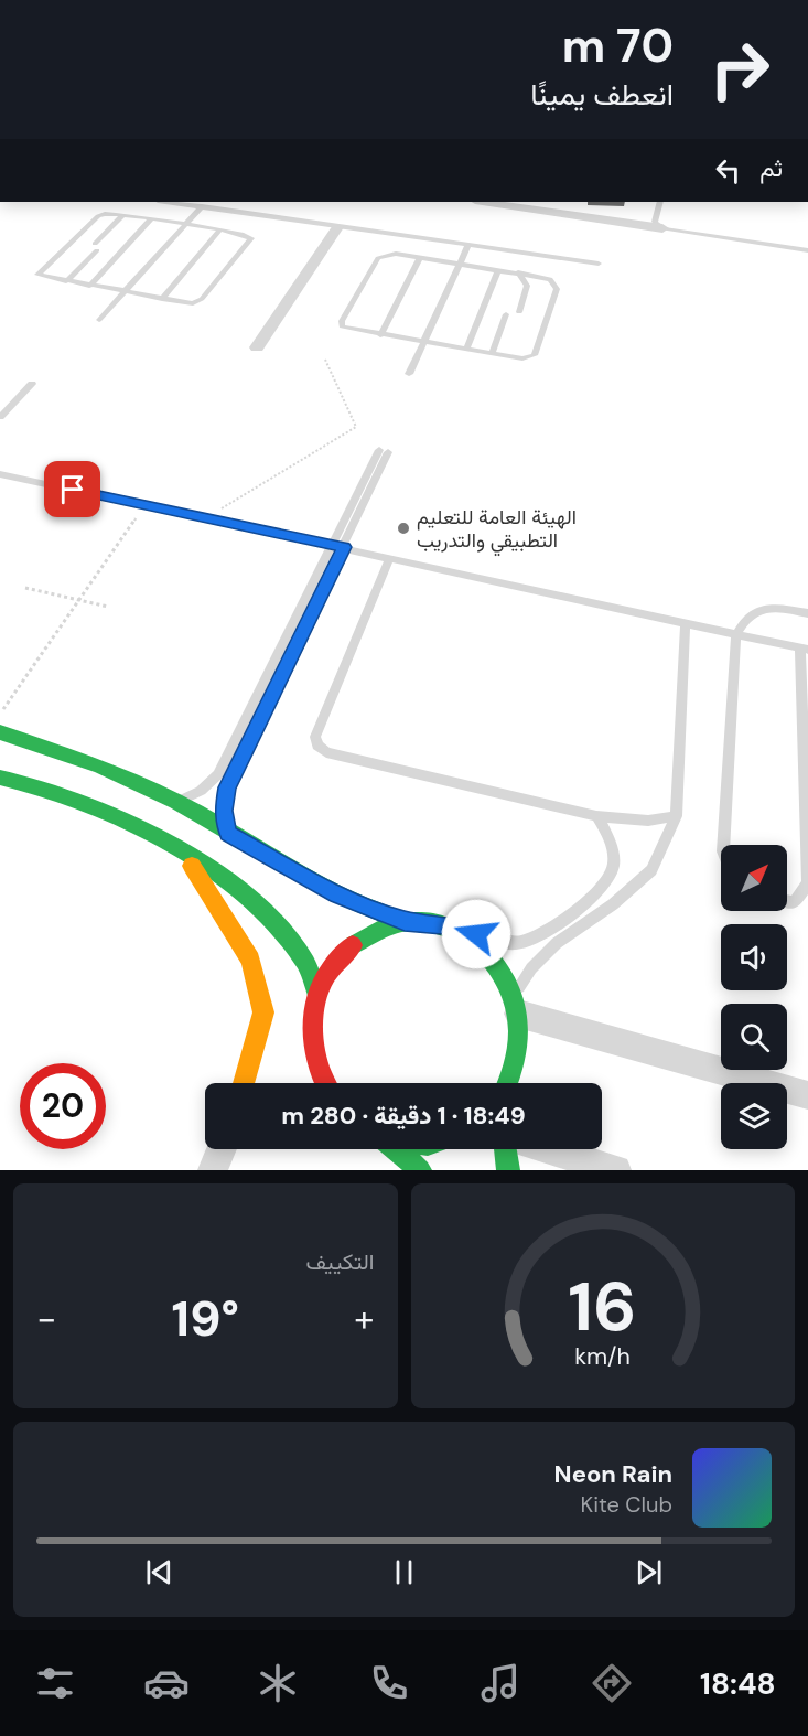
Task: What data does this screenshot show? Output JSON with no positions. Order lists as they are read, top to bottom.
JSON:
{
  "places": ["الهيئة العامة للتعليم التطبيقي والتدريب"],
  "north": "top right",
  "page": {
    "turn": ["70 m", "انعطف يمينًا"],
    "then": "ثم",
    "limit": "20",
    "trip": "18:49 · 1 دقيقة · 280 m",
    "tile": "التكييف",
    "heat": ["−", "19°", "+"],
    "song": ["Neon Rain", "Kite Club"],
    "tabs": "18:48",
    "gauge": ["16", "km/h"]
  }
}
